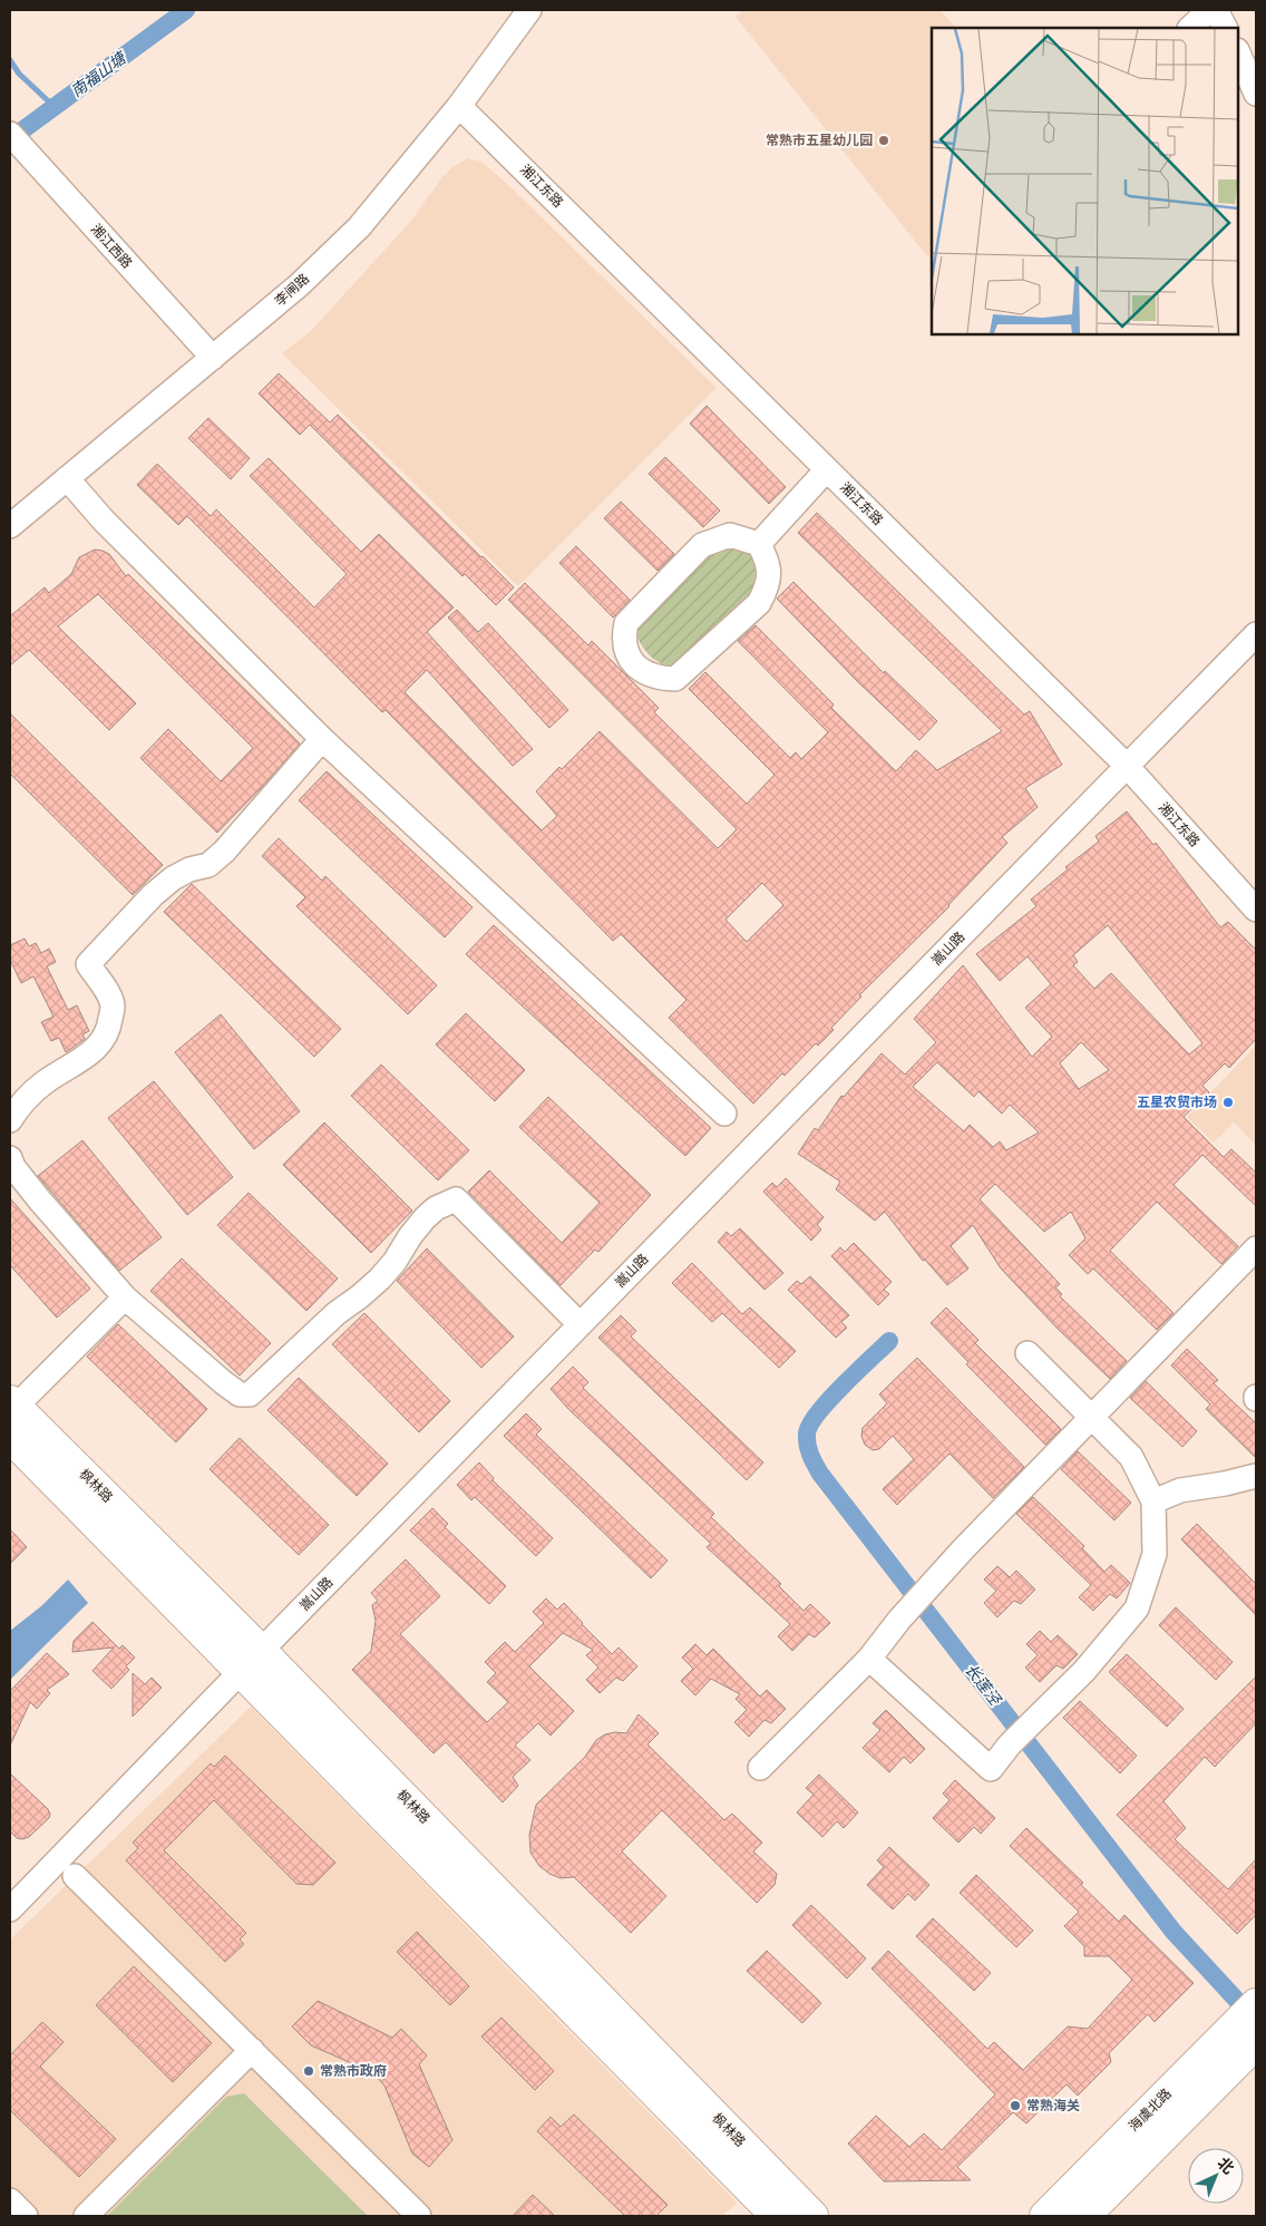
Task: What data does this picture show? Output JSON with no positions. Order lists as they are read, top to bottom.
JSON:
{
  "streets": {
    "main road": ["枫林路", "海虞北路"],
    "street": [
      "湘江东路",
      "湘江西路",
      "李闸路",
      "嵩山路"
    ]
  },
  "crossings": [
    ["湘江东路", "李闸路"],
    ["湘江东路", "嵩山路"],
    ["湘江西路", "李闸路"],
    ["嵩山路", "枫林路"]
  ],
  "water": ["南福山塘", "长莲泾"],
  "places": [
    "常熟市五星幼儿园",
    "五星农贸市场",
    "常熟市政府",
    "常熟海关"
  ],
  "north": "top right"
}
